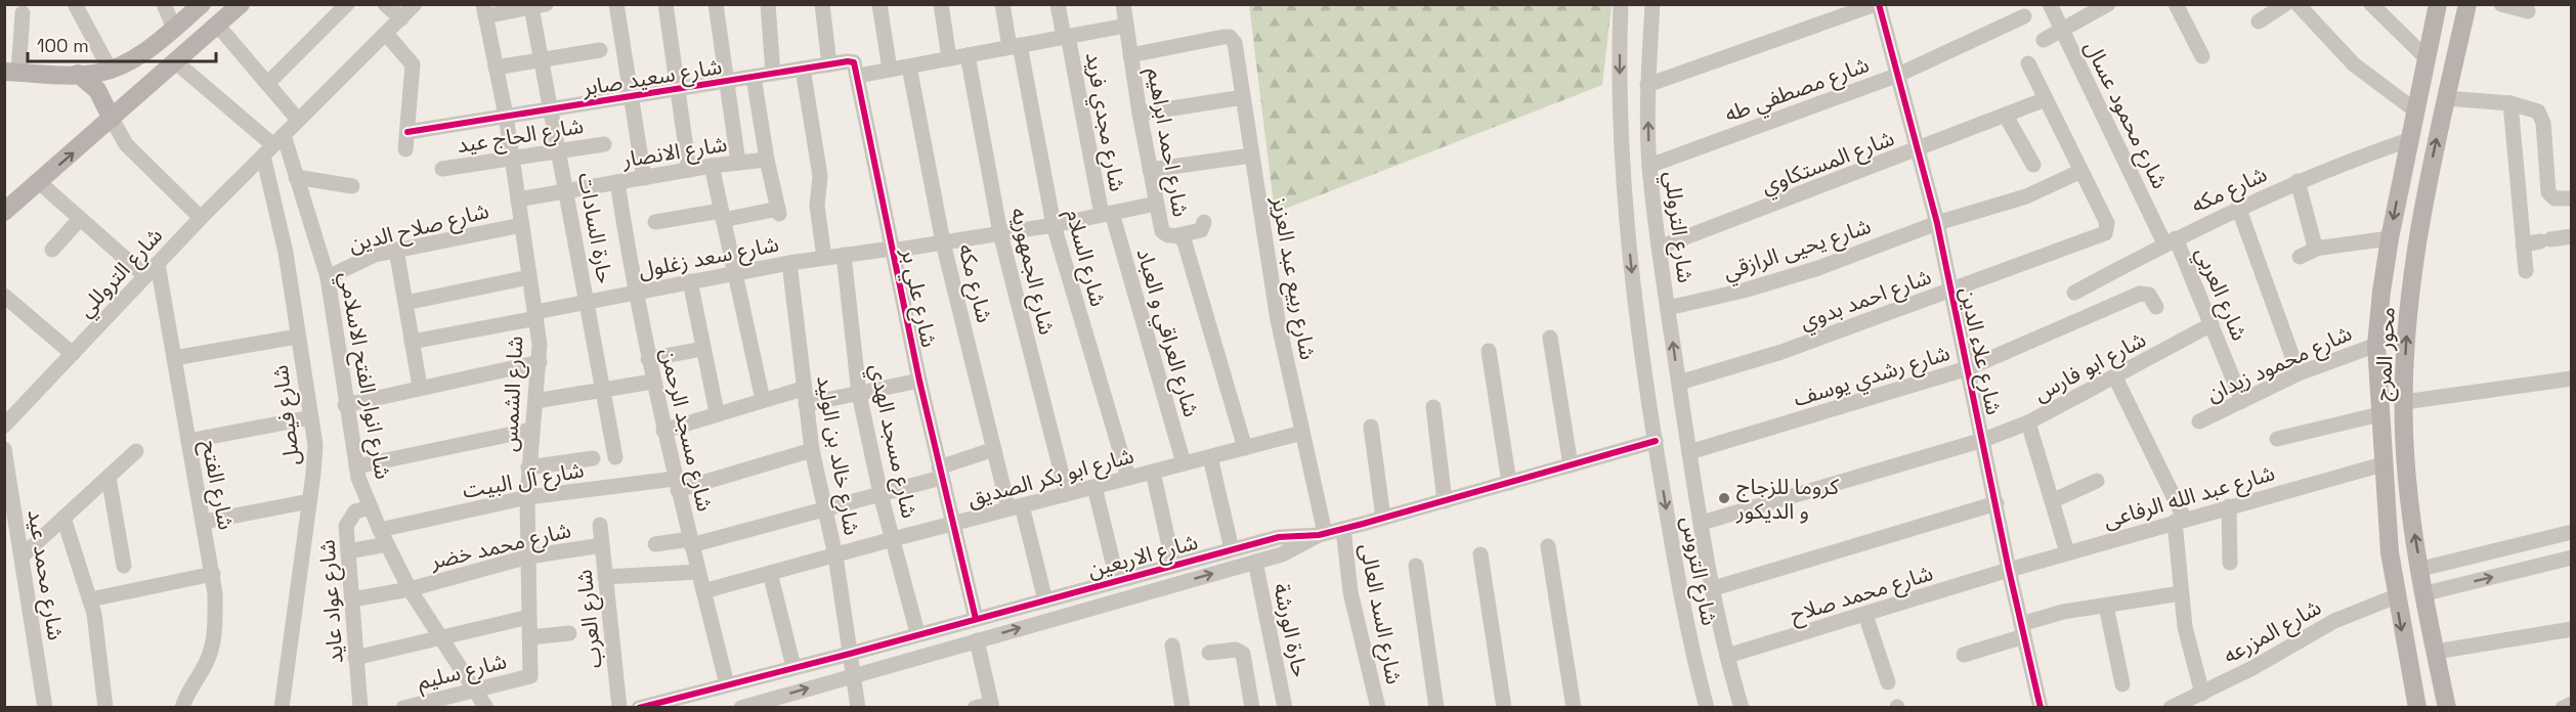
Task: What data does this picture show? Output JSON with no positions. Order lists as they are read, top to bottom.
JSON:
{
  "streets": {
    "main road": ["محور المرج"],
    "street": [
      "شارع سعيد صابر",
      "شارع مصطفي طه",
      "شارع محمود عسال",
      "شارع مجدي فريد",
      "شارع الحاج عيد",
      "شارع احمد ابراهيم",
      "شارع الانصار",
      "شارع المستكاوي",
      "شارع مكه",
      "شارع صلاح الدين",
      "شارع التروللي",
      "حارة السادات",
      "شارع يحيى الرازقي",
      "شارع سعد زغلول",
      "شارع السلام",
      "شارع الجمهوريه",
      "شارع ربيع عبد العزيز",
      "شارع العربي",
      "شارع علي بر",
      "شارع احمد بدوي",
      "شارع العراقي و العباد",
      "شارع علاء الدين",
      "شارع محمود زيدان",
      "شارع ابو فارس",
      "شارع انوار الفتح الاسلامي",
      "شارع رشدي يوسف",
      "شارع الشمس",
      "شارع فيصل",
      "شارع مسجد الرحمن",
      "شارع مسجد الهدي",
      "شارع خالد بن الوليد",
      "شارع ابو بكر الصديق",
      "شارع آل البيت",
      "شارع الفتح",
      "شارع عبد الله الرفاعى",
      "شارع محمد خضر",
      "شارع الاربعين",
      "شارع التروس",
      "شارع محمد عيد",
      "شارع محمد صلاح",
      "شارع عواد عايد",
      "شارع السد العالى",
      "شارع العرب",
      "حارة الورشة",
      "شارع المزرعه",
      "شارع سليم"
    ]
  },
  "crossings": [
    ["شارع سعيد صابر", "حارة السادات"],
    ["شارع سعيد صابر", "شارع علي بر"],
    ["شارع سعيد صابر", "شارع الشمس"],
    ["شارع مصطفي طه", "شارع التروللي"],
    ["شارع مصطفي طه", "شارع علاء الدين"],
    ["شارع محمود عسال", "شارع مكه"],
    ["شارع محمود عسال", "شارع العربي"],
    ["شارع مجدي فريد", "شارع سعد زغلول"],
    ["شارع مجدي فريد", "شارع العراقي و العباد"],
    ["شارع الحاج عيد", "حارة السادات"],
    ["شارع الحاج عيد", "شارع الشمس"],
    ["شارع احمد ابراهيم", "شارع سعد زغلول"],
    ["شارع احمد ابراهيم", "شارع ربيع عبد العزيز"],
    ["شارع احمد ابراهيم", "شارع ابو بكر الصديق"],
    ["شارع الانصار", "حارة السادات"],
    ["شارع الانصار", "شارع الشمس"],
    ["شارع الانصار", "شارع مسجد الرحمن"],
    ["شارع المستكاوي", "شارع التروللي"],
    ["شارع المستكاوي", "شارع علاء الدين"],
    ["شارع مكه", "شارع سعد زغلول"],
    ["شارع مكه", "شارع العربي"],
    ["شارع مكه", "محور المرج"],
    ["شارع مكه", "شارع ابو بكر الصديق"],
    ["شارع مكه", "شارع الاربعين"],
    ["شارع صلاح الدين", "شارع انوار الفتح الاسلامي"],
    ["شارع صلاح الدين", "شارع الشمس"],
    ["شارع التروللي", "شارع يحيى الرازقي"],
    ["شارع التروللي", "شارع احمد بدوي"],
    ["شارع التروللي", "شارع انوار الفتح الاسلامي"],
    ["شارع التروللي", "شارع رشدي يوسف"],
    ["شارع التروللي", "شارع فيصل"],
    ["شارع التروللي", "شارع الفتح"],
    ["شارع التروللي", "شارع التروس"],
    ["حارة السادات", "شارع سعد زغلول"],
    ["شارع يحيى الرازقي", "شارع احمد بدوي"],
    ["شارع يحيى الرازقي", "شارع علاء الدين"],
    ["شارع سعد زغلول", "شارع السلام"],
    ["شارع سعد زغلول", "شارع الجمهوريه"],
    ["شارع سعد زغلول", "شارع علي بر"],
    ["شارع سعد زغلول", "شارع العراقي و العباد"],
    ["شارع سعد زغلول", "شارع الشمس"],
    ["شارع سعد زغلول", "شارع مسجد الرحمن"],
    ["شارع سعد زغلول", "شارع مسجد الهدي"],
    ["شارع سعد زغلول", "شارع خالد بن الوليد"],
    ["شارع السلام", "شارع ابو بكر الصديق"],
    ["شارع الجمهوريه", "شارع ابو بكر الصديق"],
    ["شارع ربيع عبد العزيز", "شارع ابو بكر الصديق"],
    ["شارع ربيع عبد العزيز", "شارع الاربعين"],
    ["شارع العربي", "شارع محمود زيدان"],
    ["شارع العربي", "شارع ابو فارس"],
    ["شارع علي بر", "شارع ابو بكر الصديق"],
    ["شارع علي بر", "شارع الاربعين"],
    ["شارع احمد بدوي", "شارع علاء الدين"],
    ["شارع العراقي و العباد", "شارع ابو بكر الصديق"],
    ["شارع علاء الدين", "شارع ابو فارس"],
    ["شارع علاء الدين", "شارع رشدي يوسف"],
    ["شارع علاء الدين", "شارع عبد الله الرفاعى"],
    ["شارع علاء الدين", "شارع محمد صلاح"],
    ["محور المرج", "شارع محمود زيدان"],
    ["محور المرج", "شارع عبد الله الرفاعى"],
    ["محور المرج", "شارع المزرعه"],
    ["شارع ابو فارس", "شارع التروس"],
    ["شارع انوار الفتح الاسلامي", "شارع فيصل"],
    ["شارع انوار الفتح الاسلامي", "شارع آل البيت"],
    ["شارع انوار الفتح الاسلامي", "شارع محمد خضر"],
    ["شارع انوار الفتح الاسلامي", "شارع عواد عايد"],
    ["شارع انوار الفتح الاسلامي", "شارع سليم"],
    ["شارع رشدي يوسف", "شارع التروس"],
    ["شارع الشمس", "شارع آل البيت"],
    ["شارع الشمس", "شارع محمد خضر"],
    ["شارع الشمس", "شارع سليم"],
    ["شارع مسجد الرحمن", "شارع ابو بكر الصديق"],
    ["شارع مسجد الرحمن", "شارع آل البيت"],
    ["شارع مسجد الرحمن", "شارع الاربعين"],
    ["شارع مسجد الهدي", "شارع ابو بكر الصديق"],
    ["شارع مسجد الهدي", "شارع الاربعين"],
    ["شارع خالد بن الوليد", "شارع ابو بكر الصديق"],
    ["شارع خالد بن الوليد", "شارع آل البيت"],
    ["شارع خالد بن الوليد", "شارع الاربعين"],
    ["شارع عبد الله الرفاعى", "شارع محمد صلاح"],
    ["شارع محمد خضر", "شارع عواد عايد"],
    ["شارع محمد خضر", "شارع العرب"],
    ["شارع الاربعين", "شارع التروس"],
    ["شارع الاربعين", "شارع السد العالى"],
    ["شارع الاربعين", "حارة الورشة"],
    ["شارع التروس", "شارع محمد صلاح"]
  ],
  "places": ["كروما للزجاج و الديكور"],
  "scale_bar": "100 m"
}
